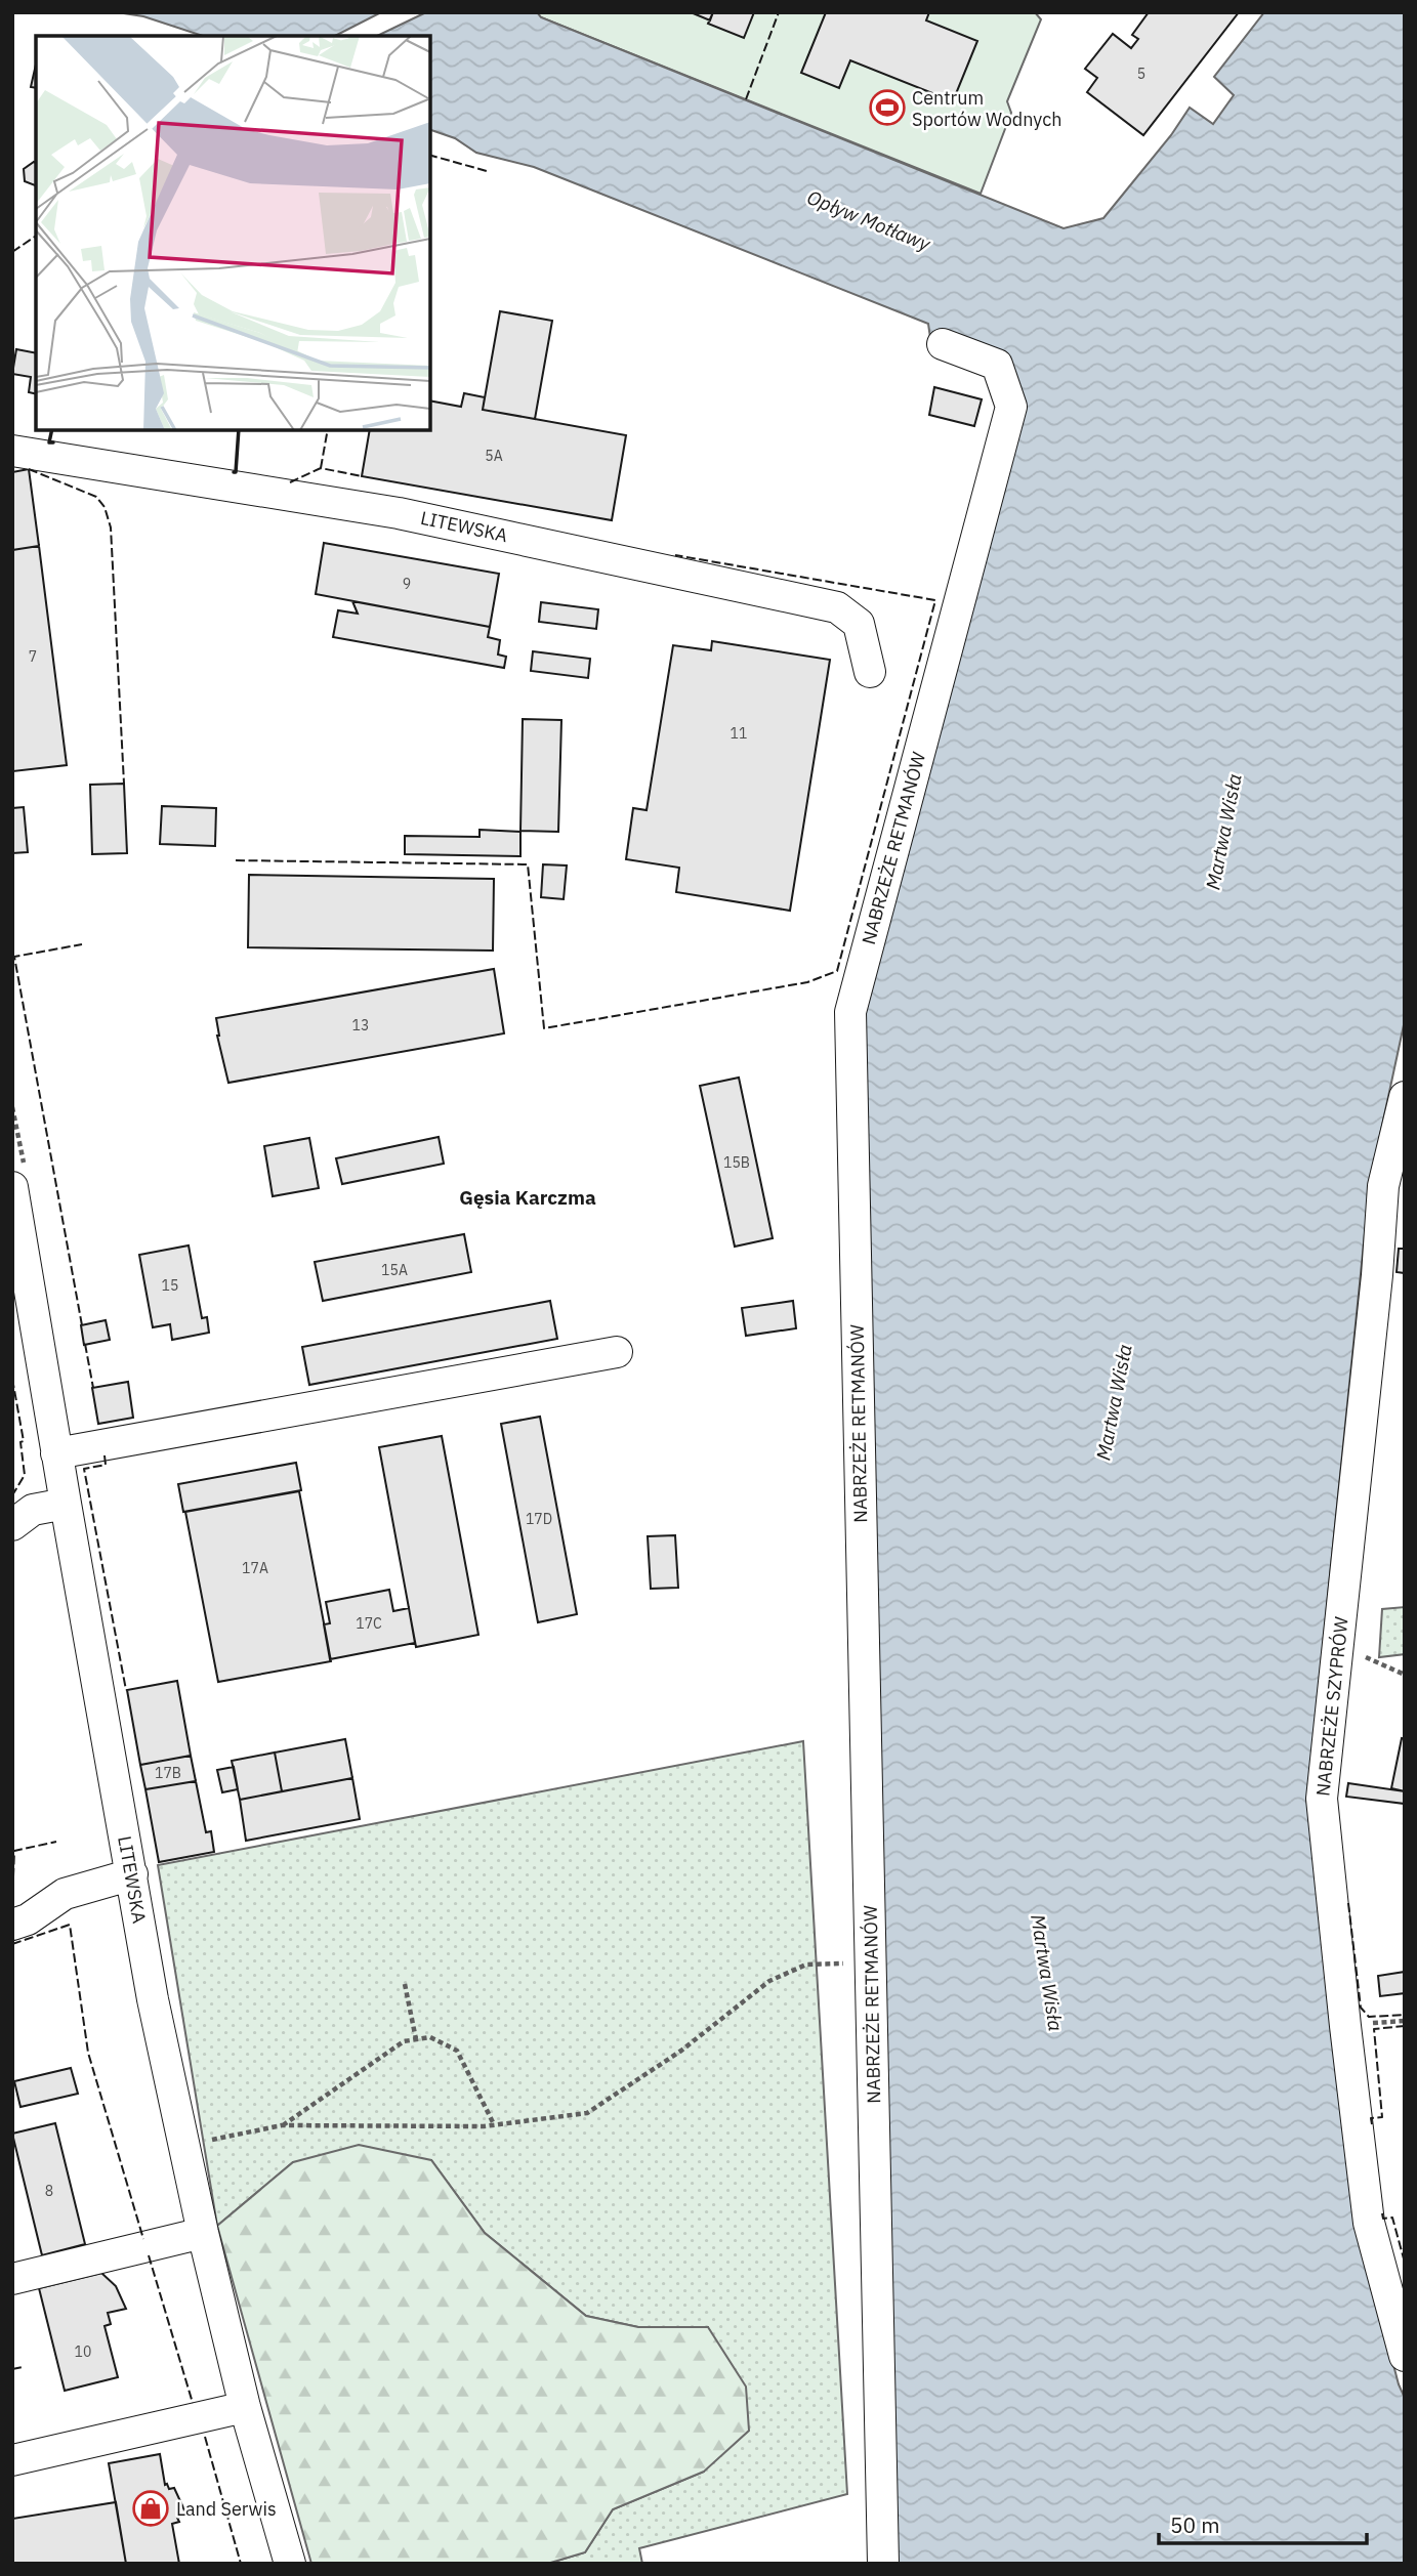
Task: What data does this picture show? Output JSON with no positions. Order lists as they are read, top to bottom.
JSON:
{
  "streets": {
    "street": ["LITEWSKA", "NABRZEŻE RETMANÓW", "NABRZEŻE SZYPRÓW"]
  },
  "districts": ["Gęsia Karczma"],
  "water": ["Opływ Motławy", "Martwa Wisła"],
  "places": {
    "sports": ["Centrum Sportów Wodnych"],
    "shop": ["Land Serwis"]
  },
  "house_numbers": [
    "5",
    "5A",
    "9",
    "7",
    "11",
    "13",
    "15B",
    "15A",
    "15",
    "17D",
    "17A",
    "17C",
    "17B",
    "8",
    "10"
  ],
  "scale_bar": "50 m"
}
